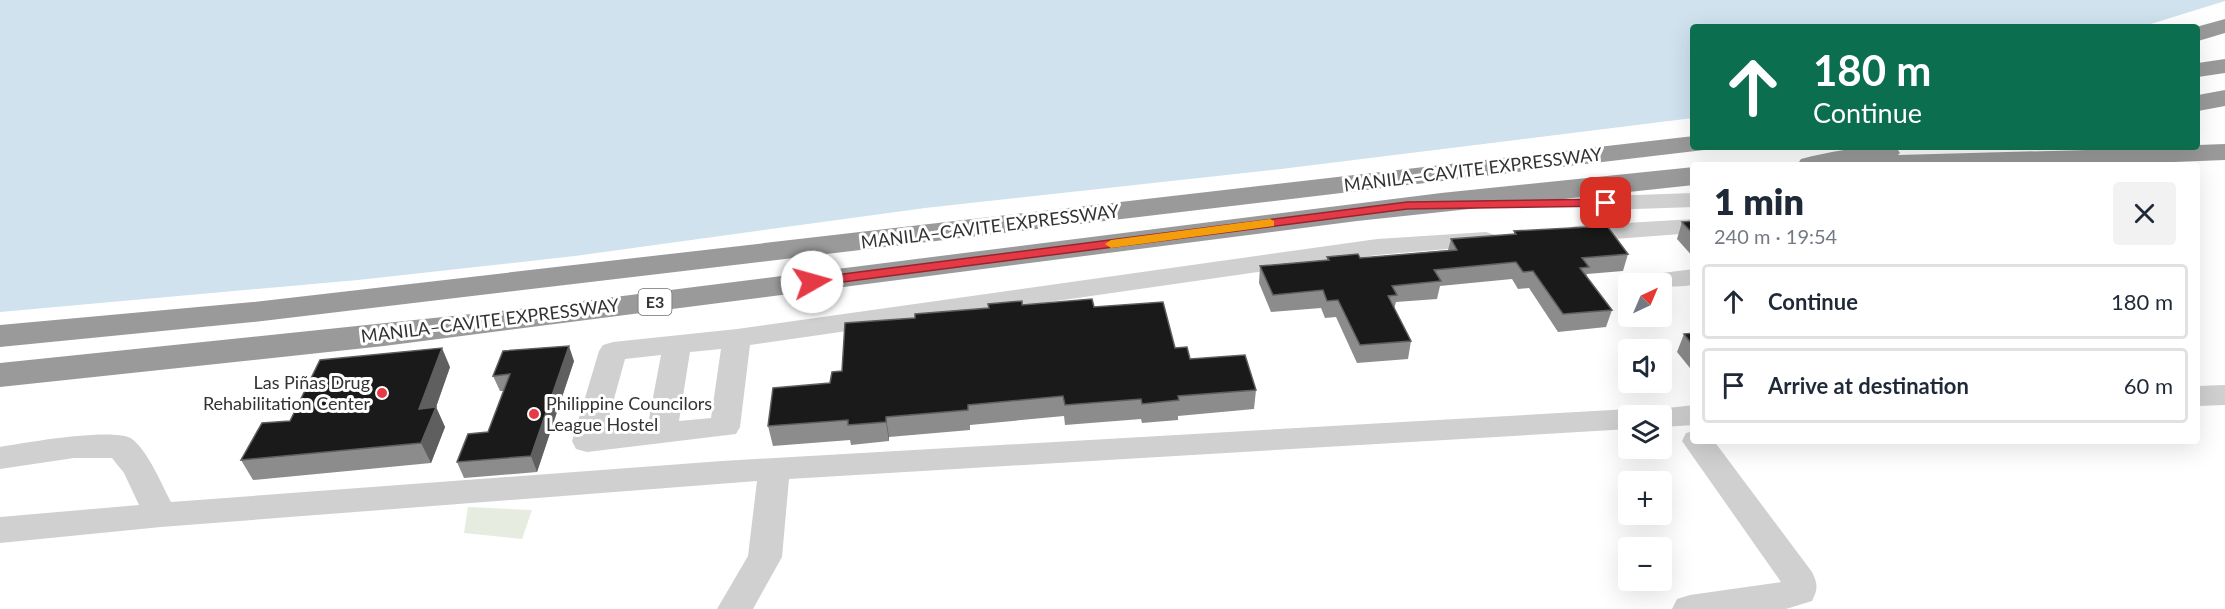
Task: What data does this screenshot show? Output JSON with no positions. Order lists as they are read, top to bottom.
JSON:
{
  "streets": {
    "highway": ["MANILA–CAVITE EXPRESSWAY", "E3"]
  },
  "places": ["Las Piñas Drug Rehabilitation Center", "Philippine Councilors League Hostel"],
  "north": "top right",
  "page": {
    "turn": ["180 m", "Continue"],
    "heading": ["1 min", "240 m · 19:54"],
    "list": [
      {
        "name": "Continue",
        "value": "180 m"
      },
      {
        "name": "Arrive at destination",
        "value": "60 m"
      }
    ],
    "map_buttons": ["+", "−"]
  }
}
